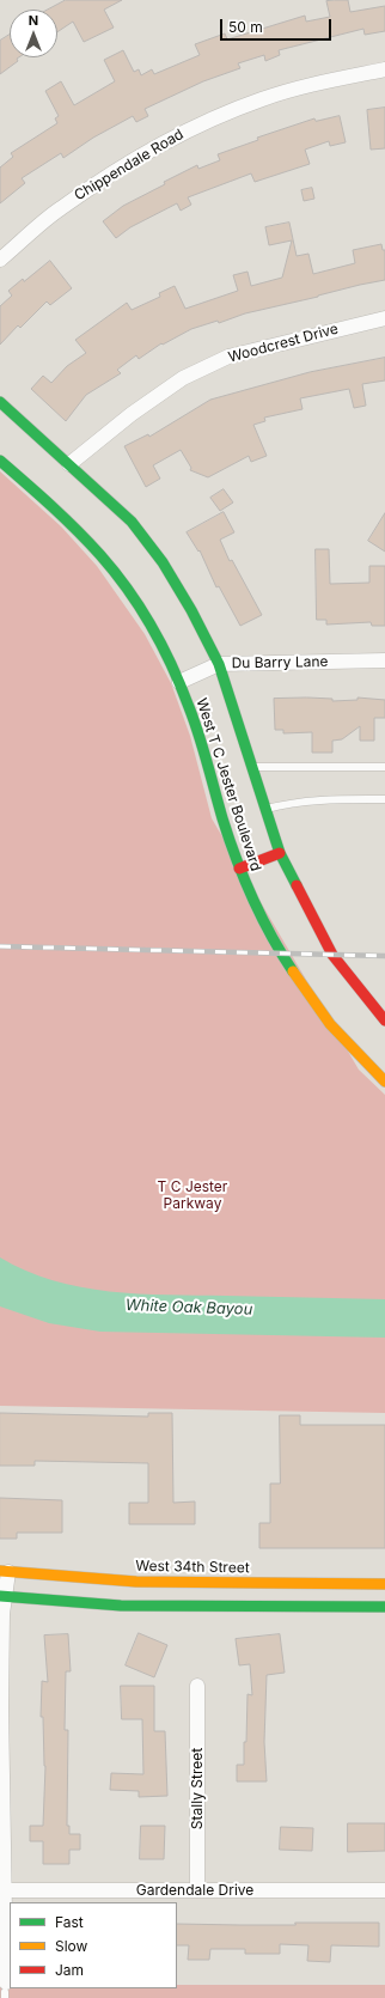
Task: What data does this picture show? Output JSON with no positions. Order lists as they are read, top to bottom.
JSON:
{
  "streets": {
    "main road": ["West T C Jester Boulevard", "West 34th Street"],
    "street": [
      "Chippendale Road",
      "Woodcrest Drive",
      "Du Barry Lane",
      "Stally Street",
      "Gardendale Drive"
    ]
  },
  "crossings": [
    ["Woodcrest Drive", "West T C Jester Boulevard"],
    ["Du Barry Lane", "West T C Jester Boulevard"],
    ["Stally Street", "Gardendale Drive"]
  ],
  "water": ["White Oak Bayou"],
  "parks": ["T C Jester Parkway"],
  "legend": ["Fast", "Slow", "Jam"],
  "scale_bar": "50 m",
  "north": "top"
}
